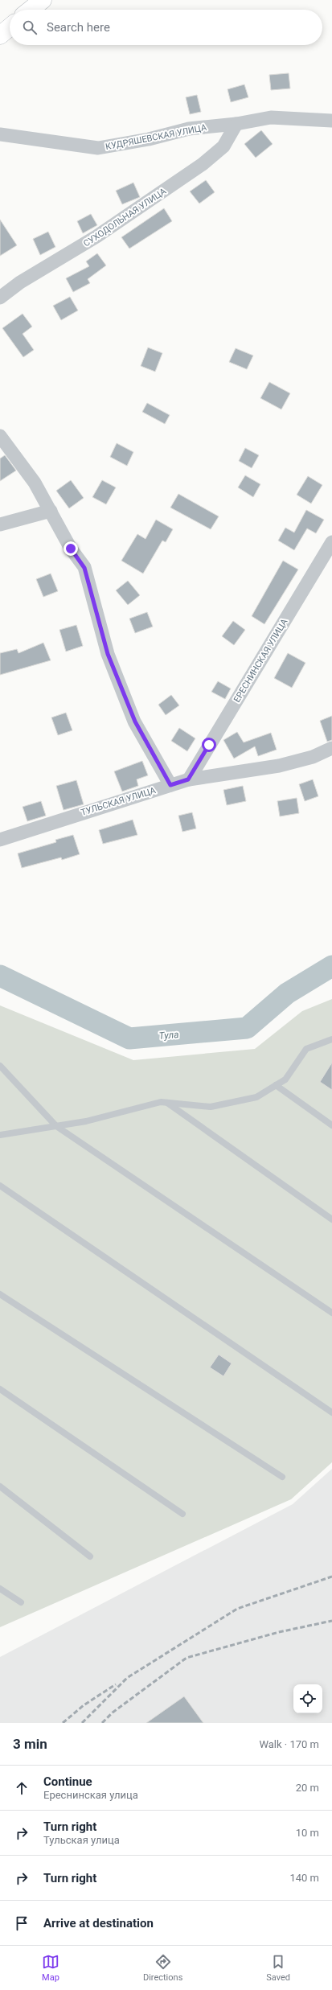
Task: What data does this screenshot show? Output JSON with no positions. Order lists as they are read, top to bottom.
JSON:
{
  "streets": {
    "street": [
      "КУДРЯШЕВСКАЯ УЛИЦА",
      "СУХОДОЛЬНАЯ УЛИЦА",
      "ЕРЕСНИНСКАЯ УЛИЦА",
      "ТУЛЬСКАЯ УЛИЦА"
    ]
  },
  "crossings": [
    ["КУДРЯШЕВСКАЯ УЛИЦА", "СУХОДОЛЬНАЯ УЛИЦА"],
    ["ЕРЕСНИНСКАЯ УЛИЦА", "ТУЛЬСКАЯ УЛИЦА"]
  ],
  "water": ["Тула"],
  "page": {
    "search": "Search here",
    "heading": ["3 min", "Walk · 170 m"],
    "list": [
      ["Continue", "Ереснинская улица", "20 m"],
      ["Turn right", "Тульская улица", "10 m"],
      ["Turn right", "140 m"],
      "Arrive at destination"
    ],
    "nav": ["Map", "Directions", "Saved"]
  }
}
